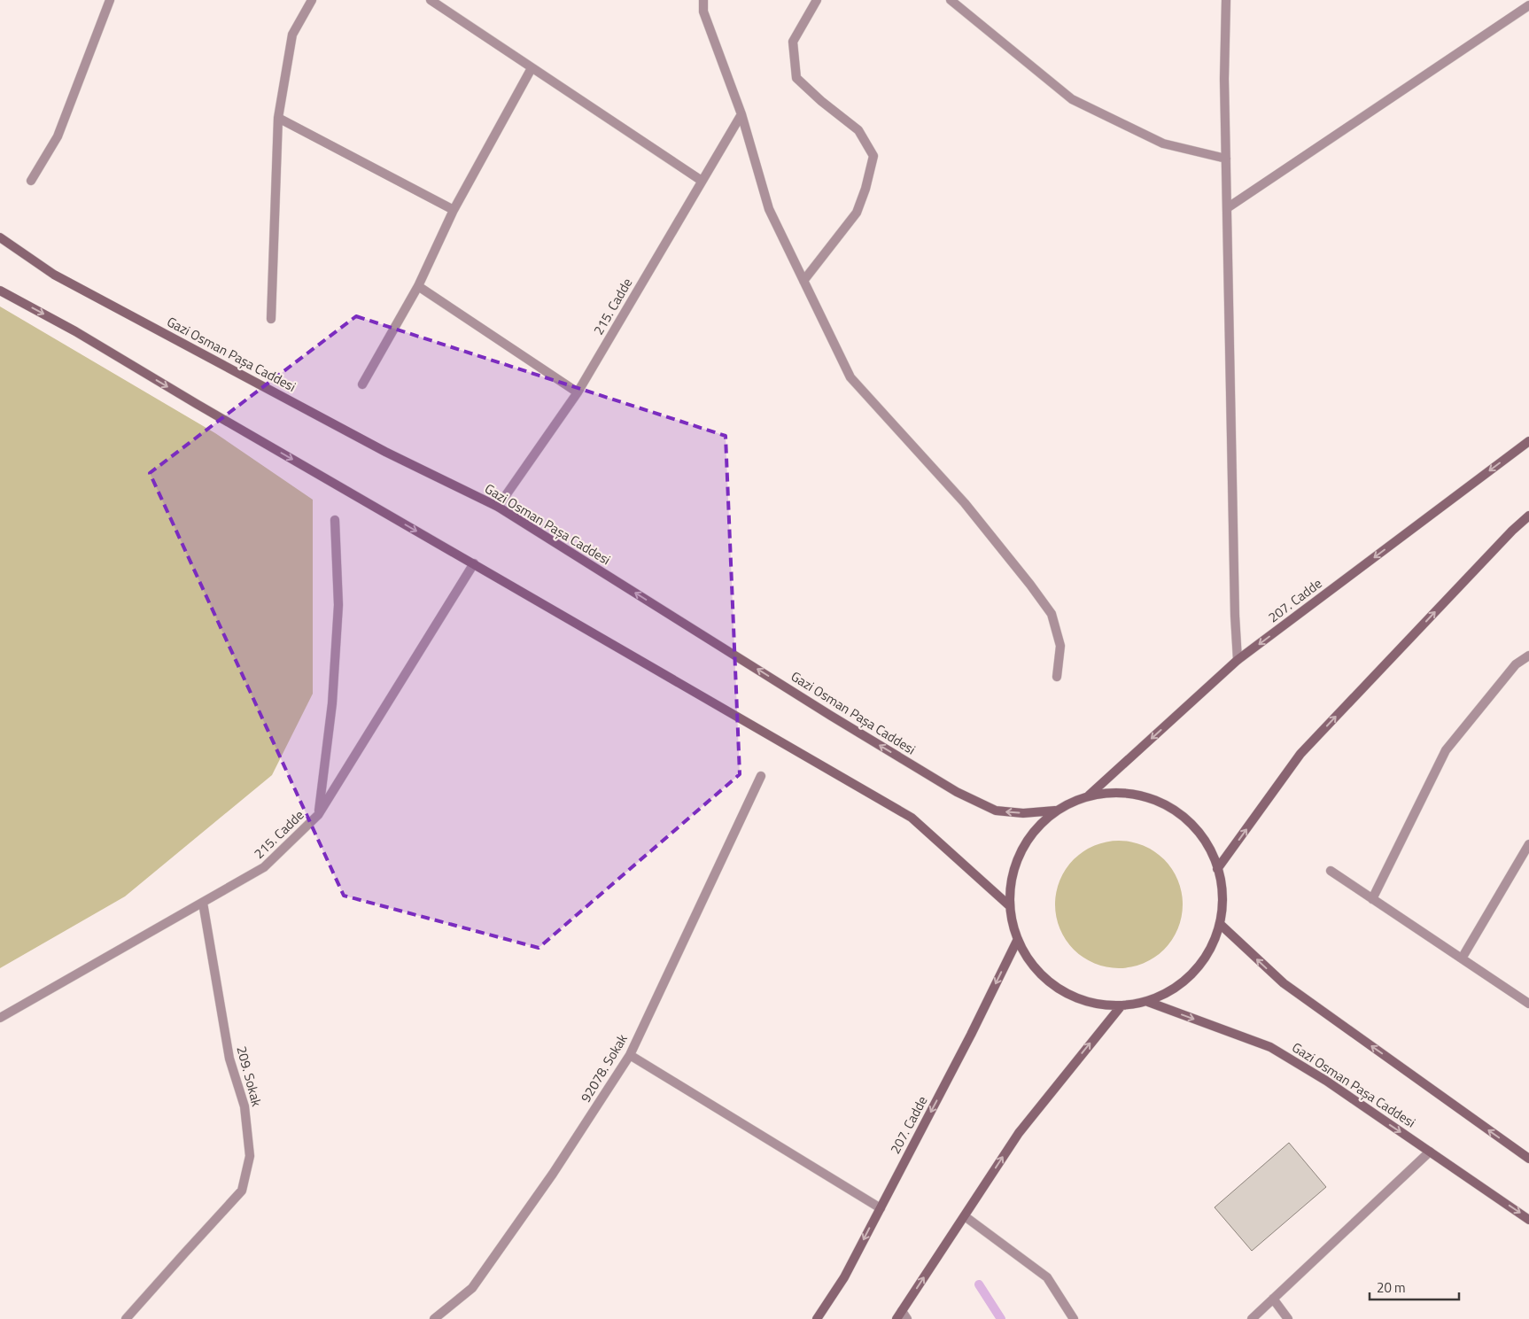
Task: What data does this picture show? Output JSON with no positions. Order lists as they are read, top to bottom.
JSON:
{
  "streets": {
    "main road": ["Gazi Osman Paşa Caddesi", "207. Cadde"],
    "street": ["215. Cadde", "92078. Sokak", "209. Sokak"]
  },
  "crossings": [
    ["215. Cadde", "Gazi Osman Paşa Caddesi"],
    ["215. Cadde", "209. Sokak"]
  ],
  "one_way": ["207. Cadde"],
  "scale_bar": "20 m"
}
